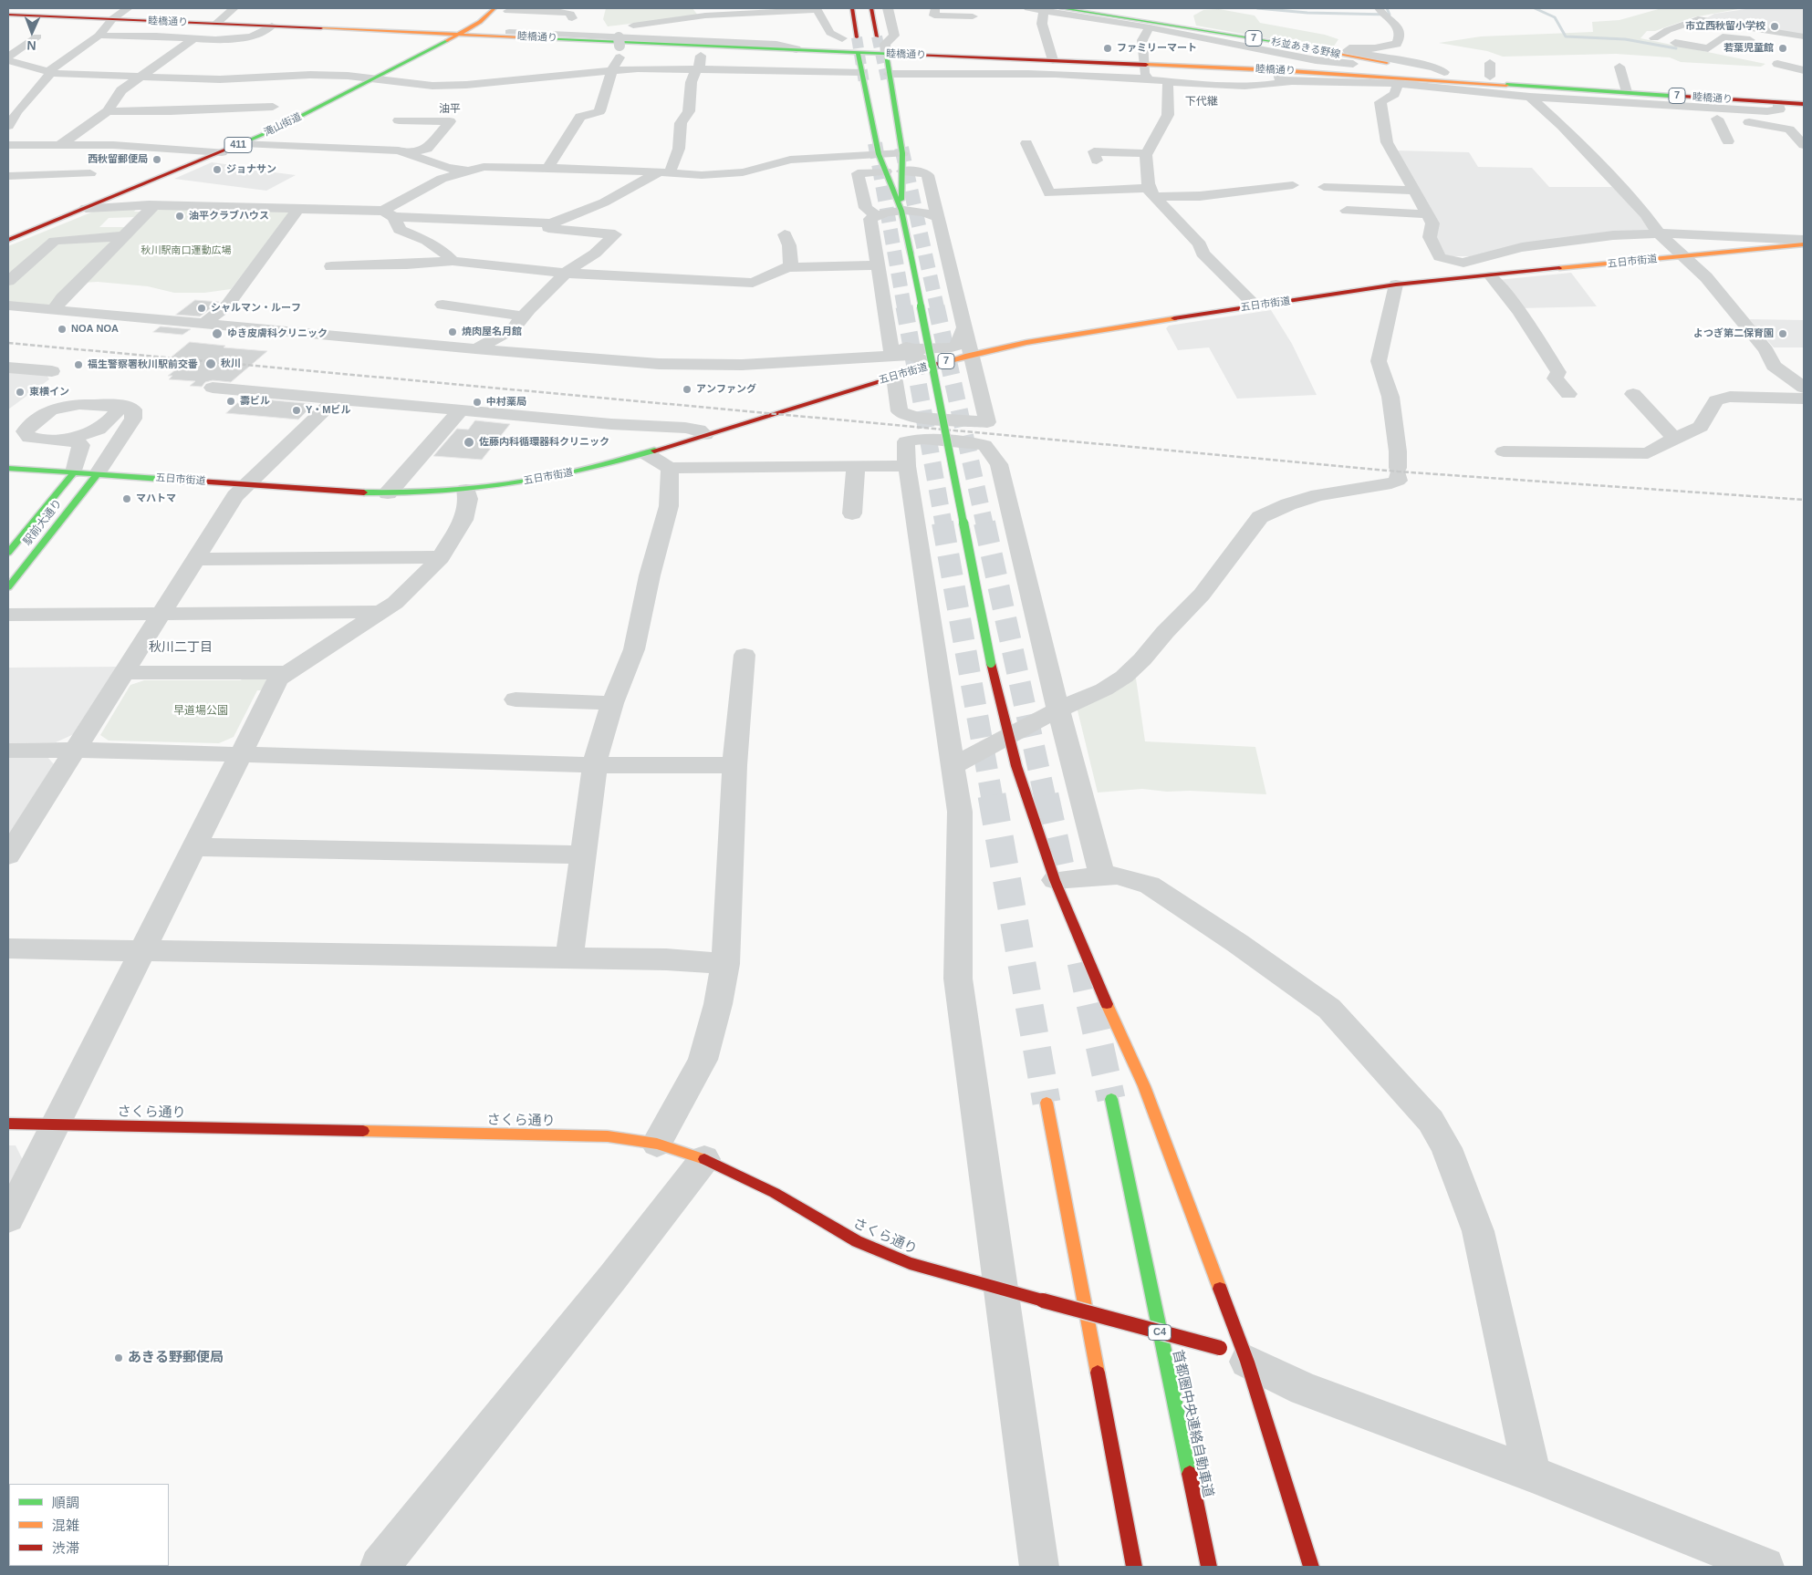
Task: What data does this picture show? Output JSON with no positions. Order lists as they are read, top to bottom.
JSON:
{
  "streets": {
    "main road": [
      "睦橋通り",
      "7",
      "杉並あきる野線",
      "滝山街道",
      "411",
      "五日市街道",
      "駅前大通り",
      "さくら通り",
      "C4",
      "首都圏中央連絡自動車道"
    ]
  },
  "crossings": [
    ["睦橋通り", "杉並あきる野線"],
    ["睦橋通り", "滝山街道"],
    ["五日市街道", "駅前大通り"]
  ],
  "districts": ["下代継", "油平", "秋川二丁目"],
  "parks": ["秋川駅南口運動広場", "早道場公園"],
  "places": [
    "市立西秋留小学校",
    "ファミリーマート",
    "若葉児童館",
    "西秋留郵便局",
    "ジョナサン",
    "油平クラブハウス",
    "シャルマン・ルーフ",
    "NOA NOA",
    "焼肉屋名月館",
    "ゆき皮膚科クリニック",
    "よつぎ第二保育園",
    "秋川",
    "福生警察署秋川駅前交番",
    "アンファング",
    "東横イン",
    "壽ビル",
    "中村薬局",
    "Y・Mビル",
    "佐藤内科循環器科クリニック",
    "マハトマ",
    "あきる野郵便局"
  ],
  "legend": ["順調", "混雑", "渋滞"],
  "north": "bottom"
}
